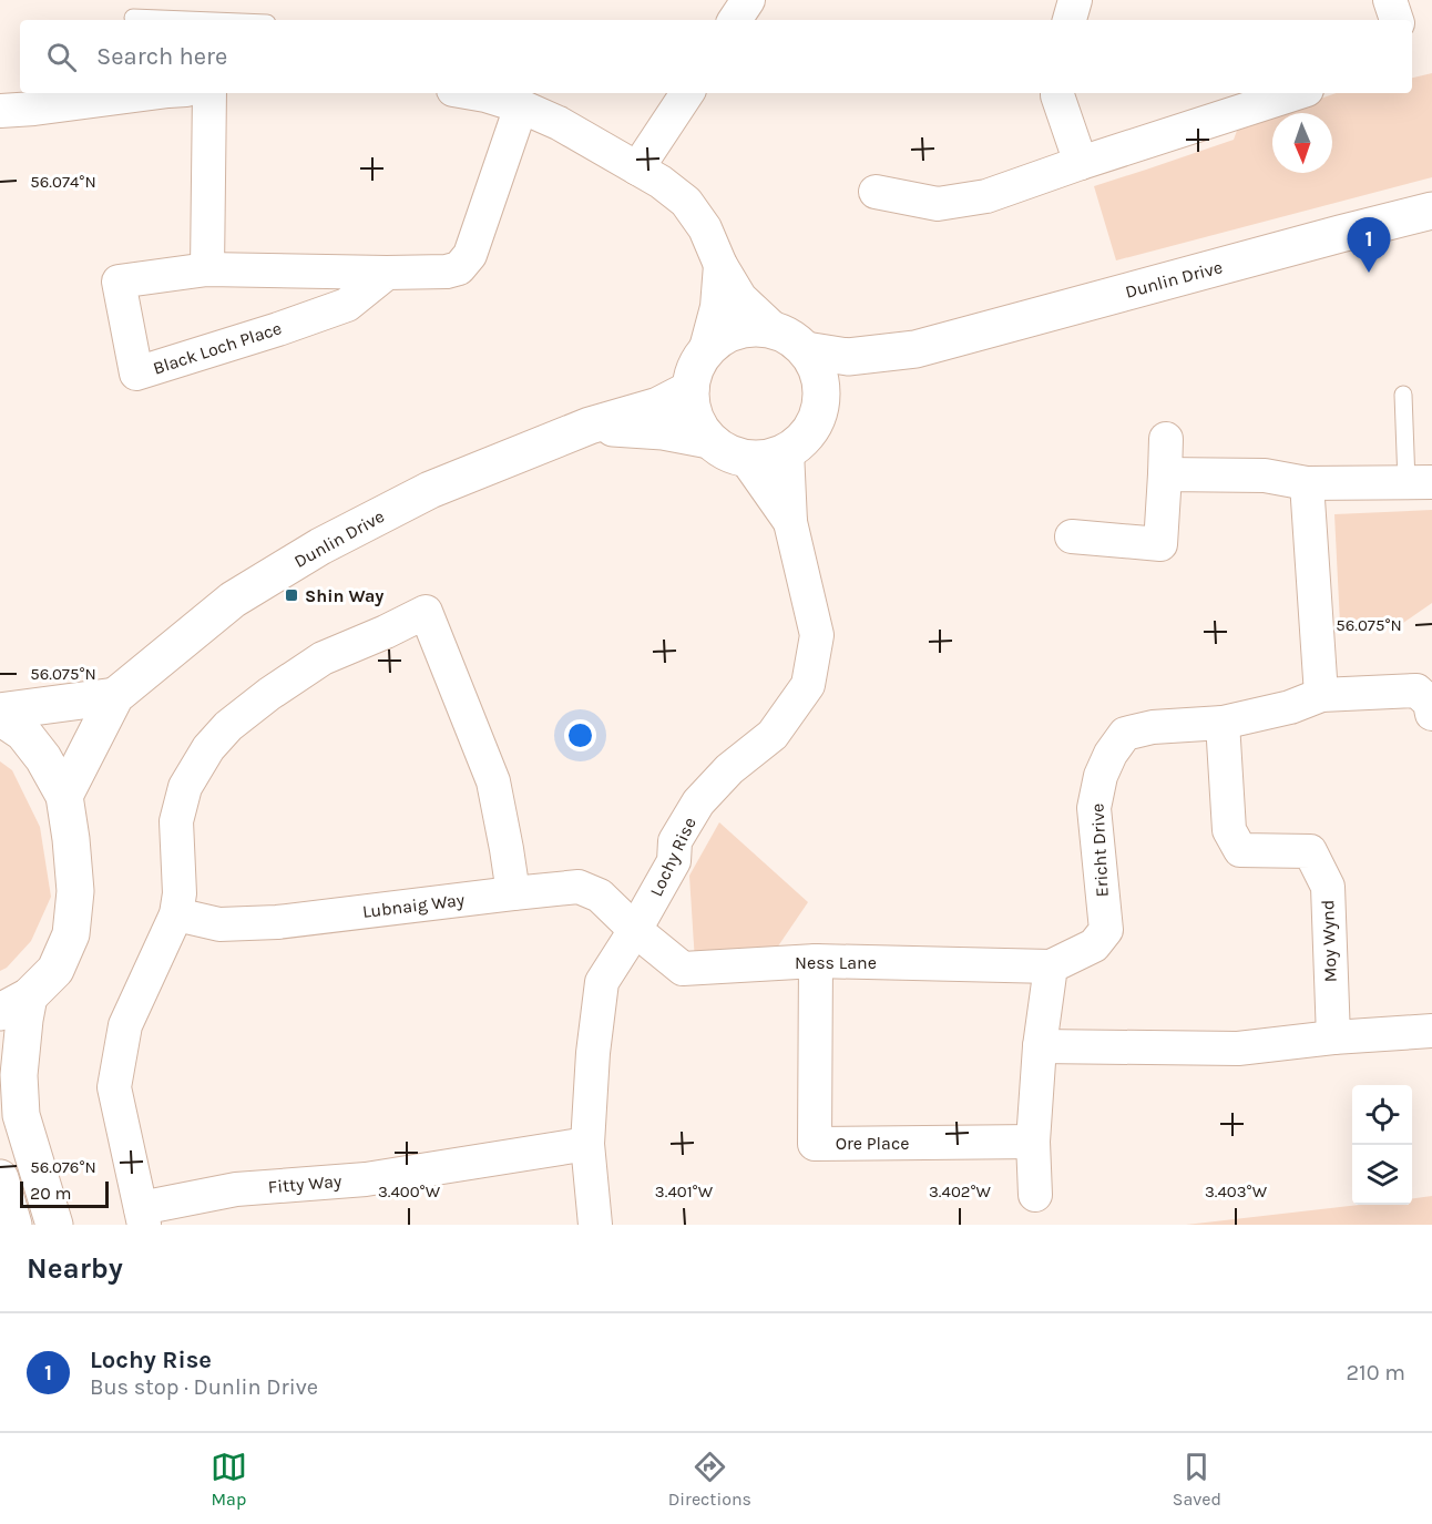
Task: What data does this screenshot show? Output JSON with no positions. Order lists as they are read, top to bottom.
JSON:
{
  "streets": {
    "street": [
      "Dunlin Drive",
      "Black Loch Place",
      "Ericht Drive",
      "Lochy Rise",
      "Lubnaig Way",
      "Moy Wynd",
      "Ness Lane",
      "Ore Place",
      "Fitty Way"
    ]
  },
  "crossings": [
    ["Dunlin Drive", "Lochy Rise"],
    ["Ericht Drive", "Moy Wynd"],
    ["Ericht Drive", "Ness Lane"],
    ["Lochy Rise", "Lubnaig Way"],
    ["Lochy Rise", "Ness Lane"],
    ["Lochy Rise", "Fitty Way"],
    ["Lubnaig Way", "Ness Lane"],
    ["Ness Lane", "Ore Place"]
  ],
  "places": {
    "transit": ["Shin Way"]
  },
  "scale_bar": "20 m",
  "north": "bottom",
  "page": {
    "search": "Search here",
    "pins": "1",
    "scale": "20 m",
    "heading": "Nearby",
    "list": [
      {
        "mark": "1",
        "name": "Lochy Rise",
        "note": "Bus stop · Dunlin Drive",
        "value": "210 m"
      }
    ],
    "nav": ["Map", "Directions", "Saved"]
  },
  "coordinates": [
    "56.074°N",
    "56.075°N",
    "56.076°N",
    "3.400°W",
    "3.401°W",
    "3.402°W",
    "3.403°W"
  ]
}
